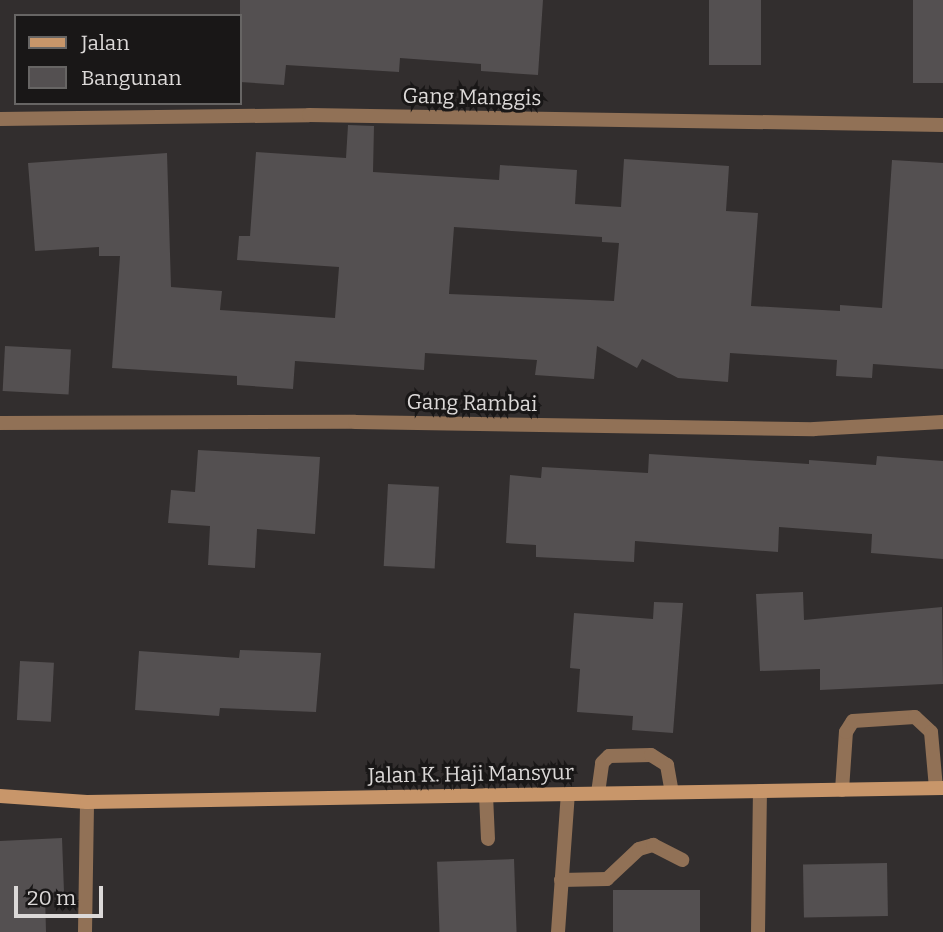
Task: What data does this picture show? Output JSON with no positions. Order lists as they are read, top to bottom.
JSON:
{
  "streets": {
    "street": ["Gang Manggis", "Gang Rambai", "Jalan K. Haji Mansyur"]
  },
  "legend": ["Jalan", "Bangunan"],
  "scale_bar": "20 m"
}
